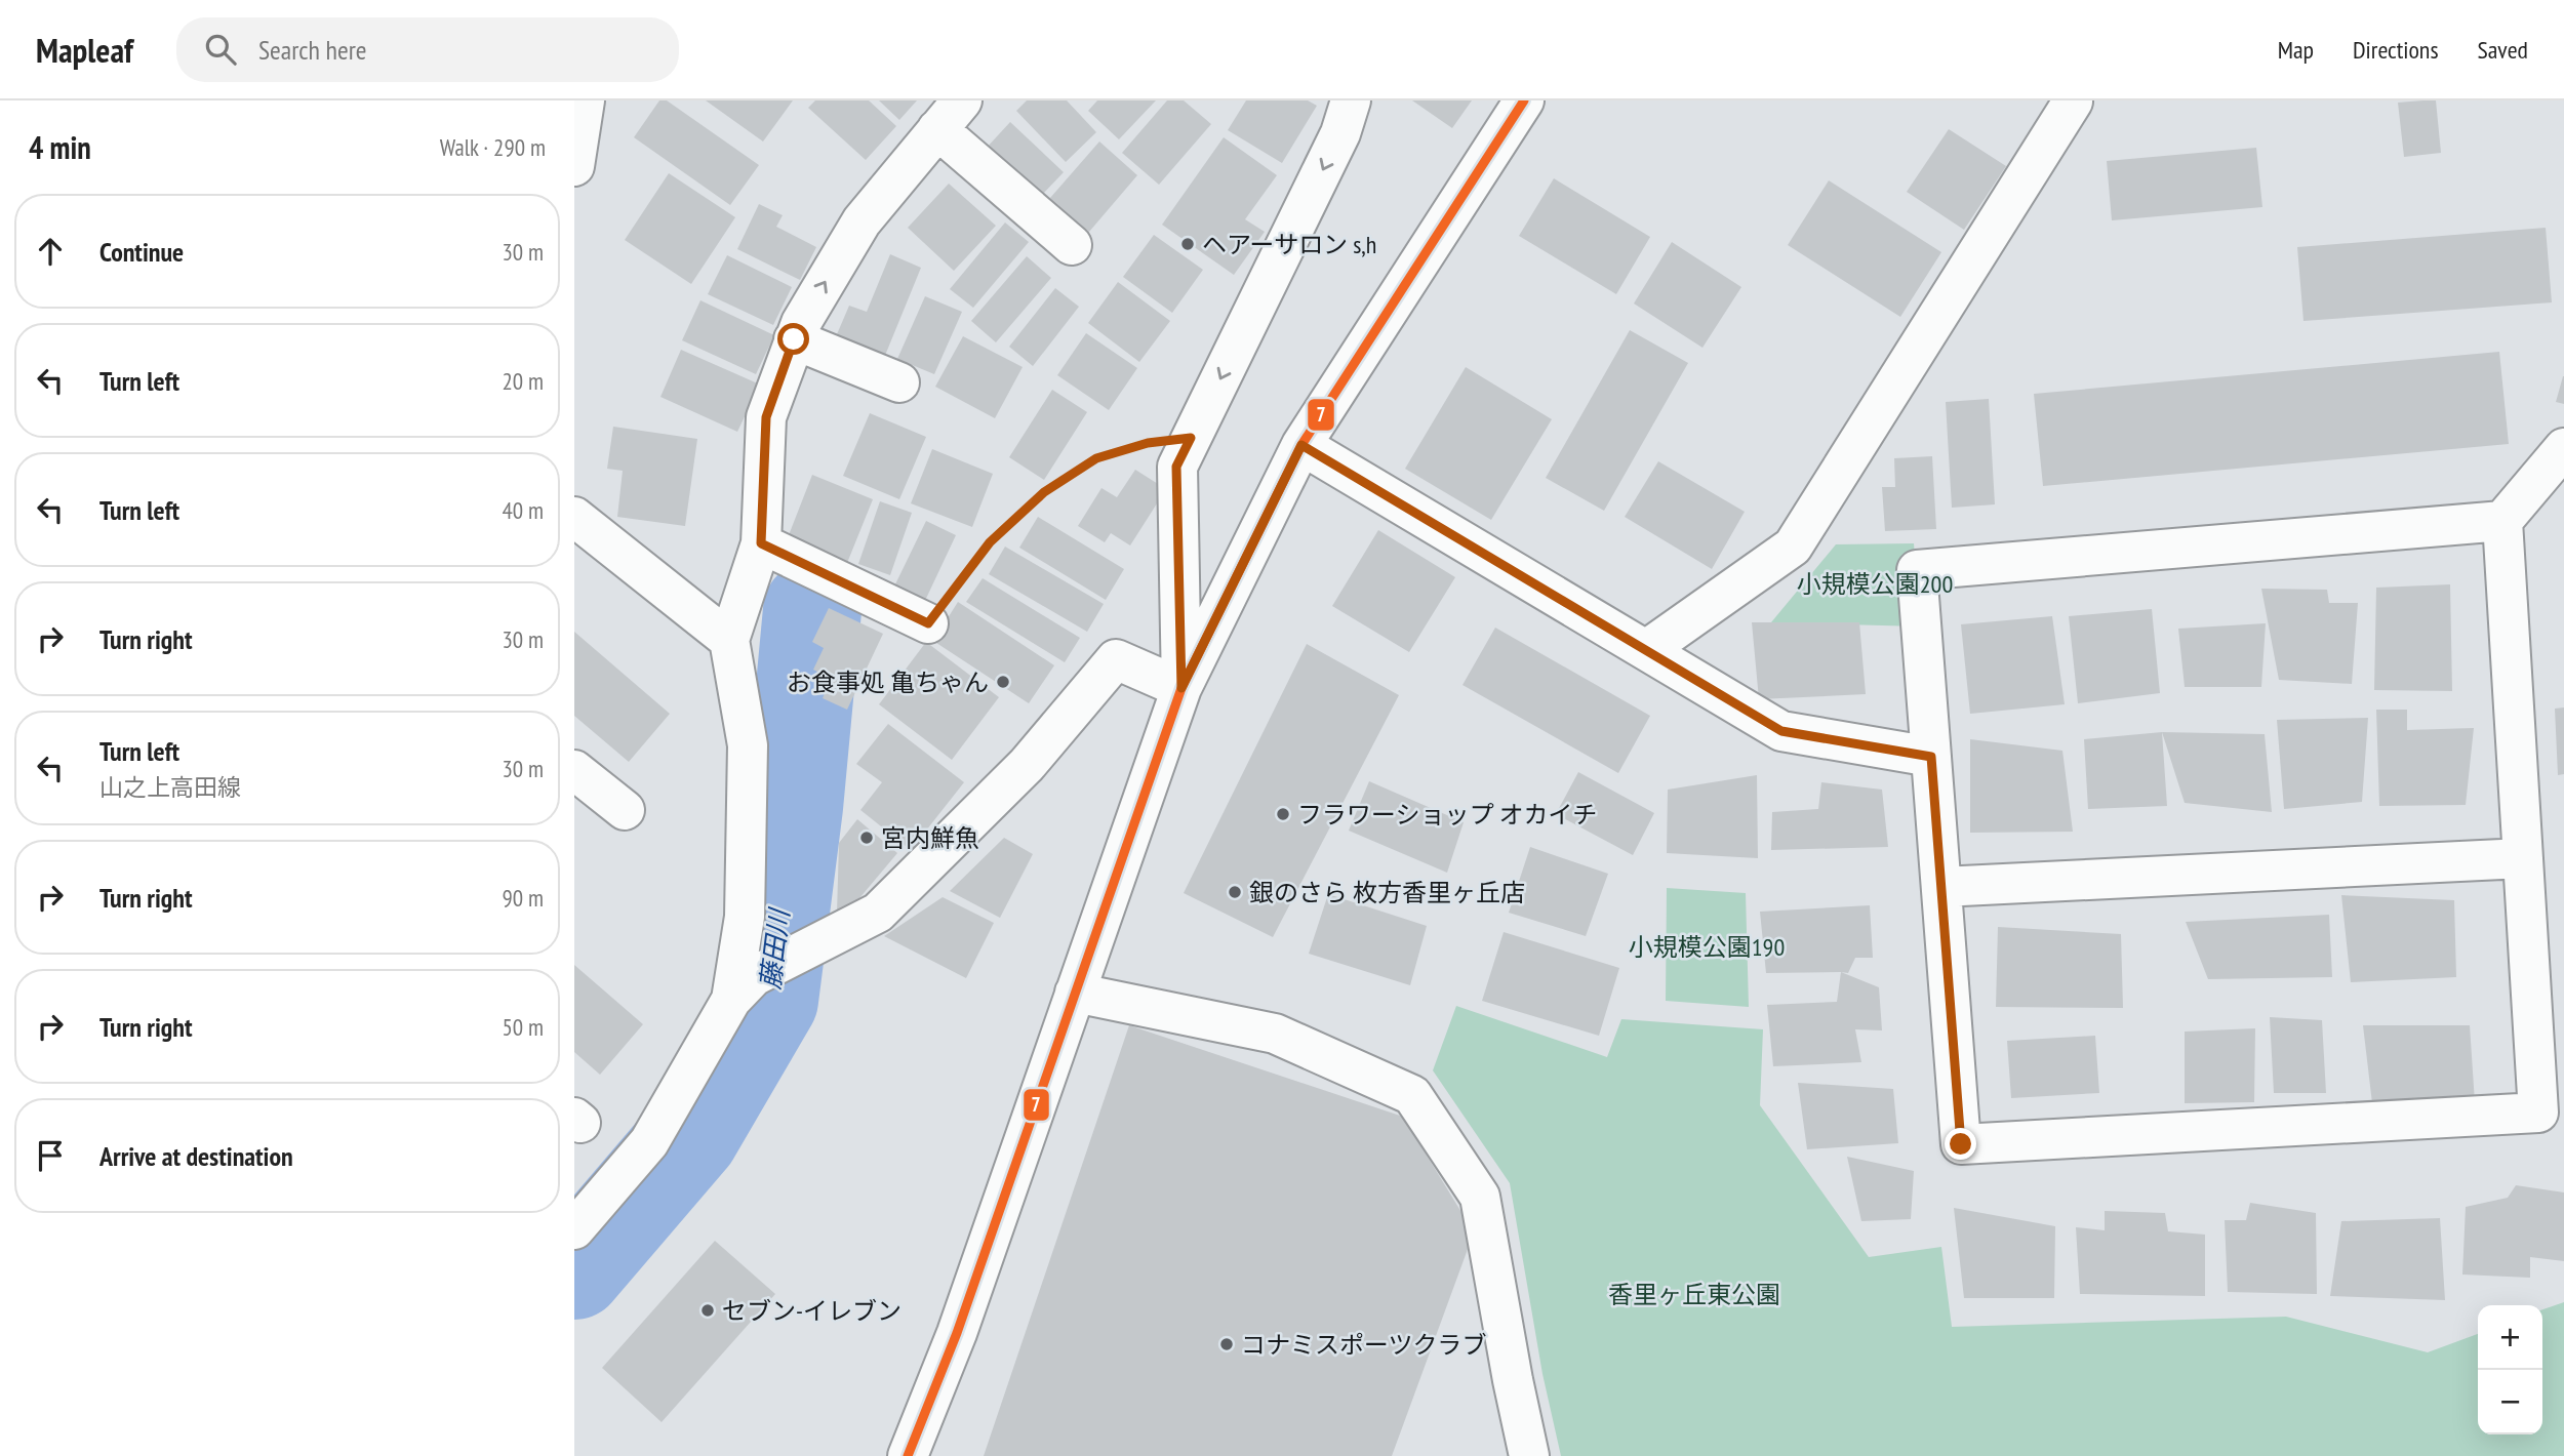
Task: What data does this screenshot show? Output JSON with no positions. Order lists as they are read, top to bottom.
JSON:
{
  "water": ["藤田川"],
  "parks": ["小規模公園200", "小規模公園190", "香里ヶ丘東公園"],
  "places": [
    "ヘアーサロン s,h",
    "お食事処 亀ちゃん",
    "フラワーショップ オカイチ",
    "宮内鮮魚",
    "銀のさら 枚方香里ヶ丘店",
    "セブン-イレブン",
    "コナミスポーツクラブ"
  ],
  "lines": ["transit line 7"],
  "page": {
    "header": "Mapleaf",
    "search": "Search here",
    "nav": ["Map", "Directions", "Saved"],
    "heading": ["4 min", "Walk · 290 m"],
    "list": [
      ["Continue", "30 m"],
      ["Turn left", "20 m"],
      ["Turn left", "40 m"],
      ["Turn right", "30 m"],
      ["Turn left", "山之上高田線", "30 m"],
      ["Turn right", "90 m"],
      ["Turn right", "50 m"],
      "Arrive at destination"
    ],
    "map_buttons": ["+", "−"]
  }
}
